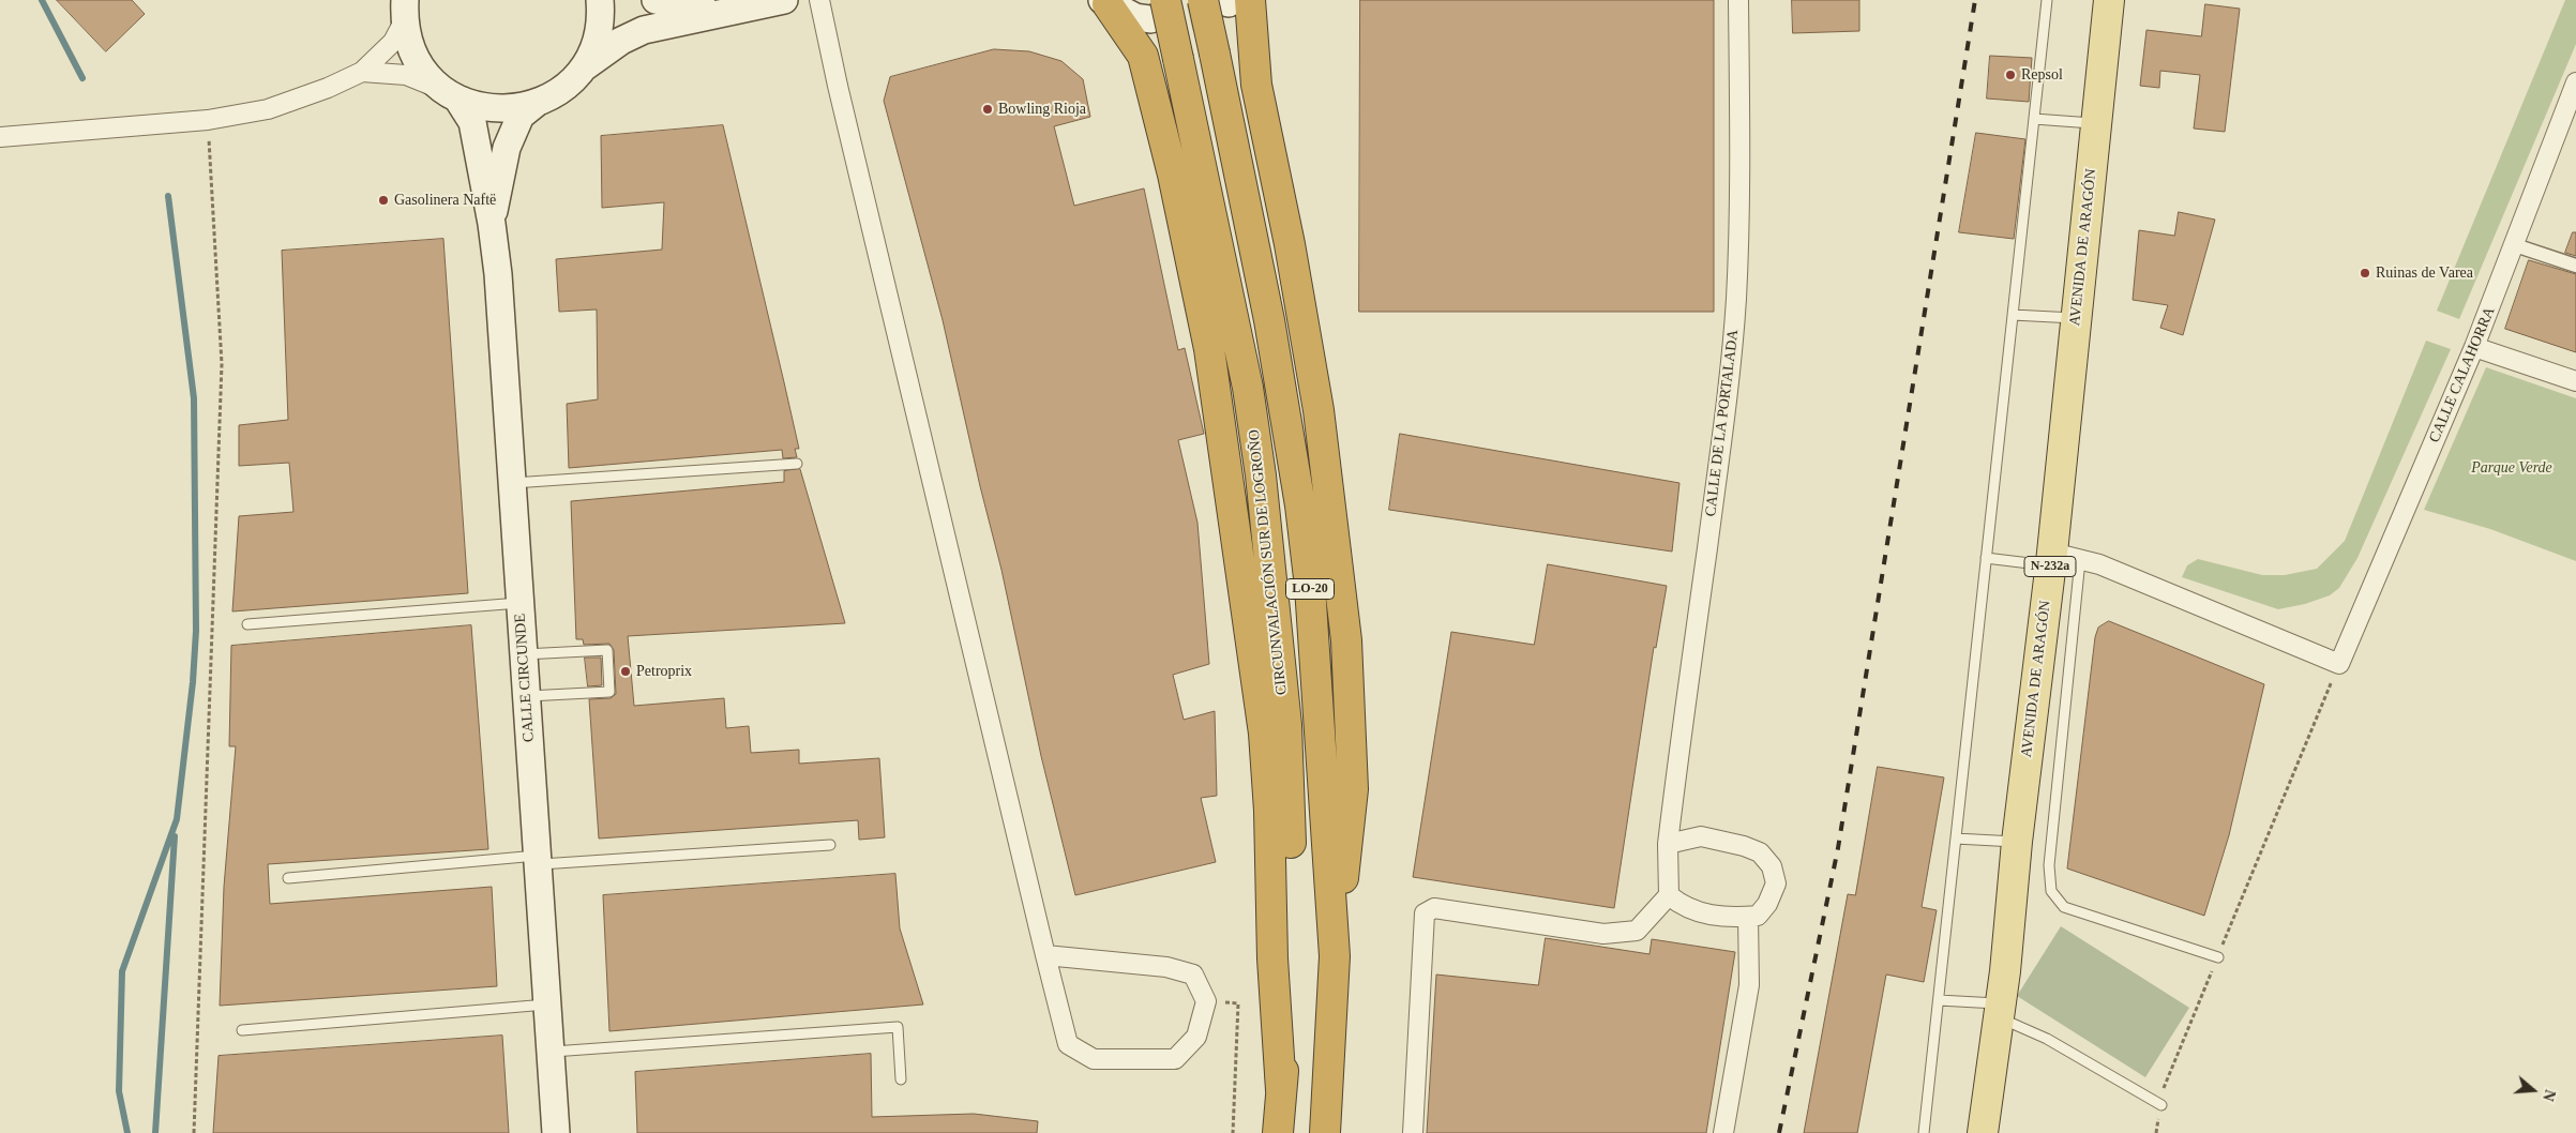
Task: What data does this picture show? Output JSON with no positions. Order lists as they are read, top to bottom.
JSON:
{
  "streets": {
    "highway": ["CIRCUNVALACIÓN SUR DE LOGROÑO", "LO-20"],
    "main road": ["AVENIDA DE ARAGÓN", "N-232a", "CALLE CIRCUNDE"],
    "street": ["CALLE CALAHORRA", "CALLE DE LA PORTALADA"]
  },
  "parks": ["Parque Verde"],
  "places": [
    "Repsol",
    "Bowling Rioja",
    "Gasolinera Naftë",
    "Ruinas de Varea",
    "Petroprix"
  ],
  "north": "right"
}
